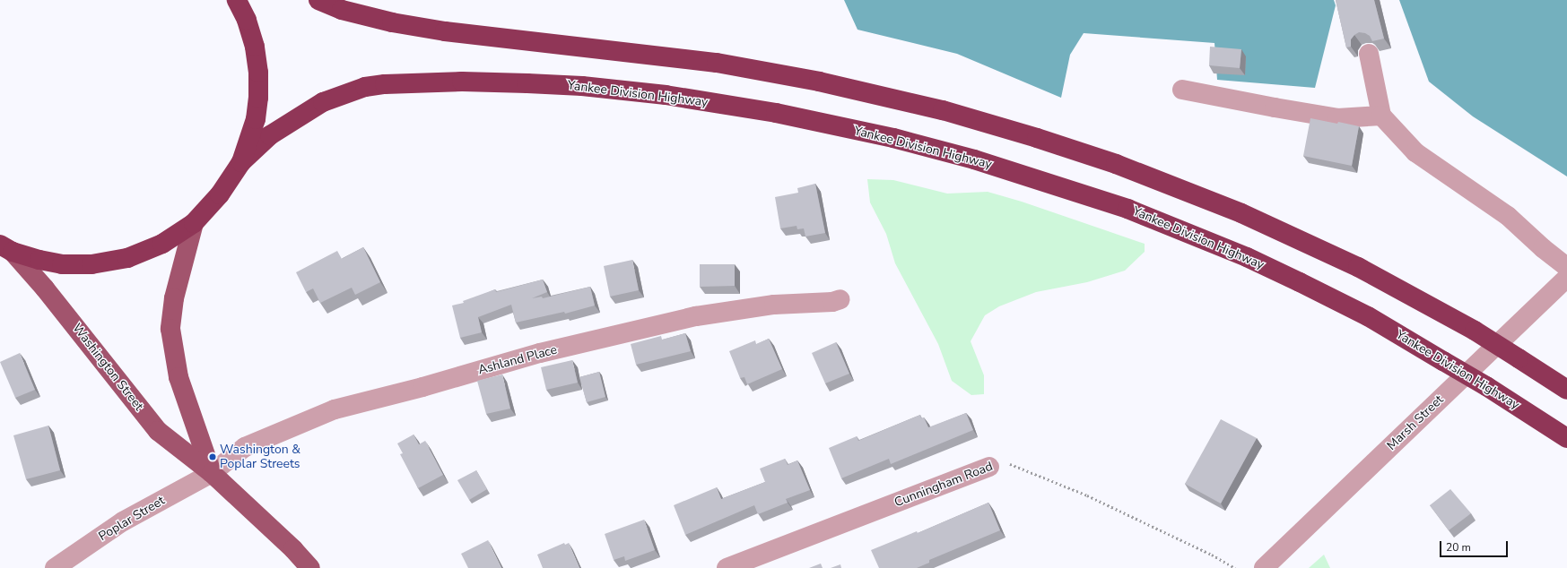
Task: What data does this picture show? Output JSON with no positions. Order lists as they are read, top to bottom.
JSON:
{
  "streets": {
    "highway": ["Yankee Division Highway"],
    "main road": ["Washington Street"],
    "street": [
      "Ashland Place",
      "Marsh Street",
      "Cunningham Road",
      "Poplar Street"
    ]
  },
  "crossings": [
    ["Ashland Place", "Washington Street"],
    ["Ashland Place", "Poplar Street"],
    ["Washington Street", "Poplar Street"]
  ],
  "places": ["Washington & Poplar Streets"],
  "scale_bar": "20 m"
}
